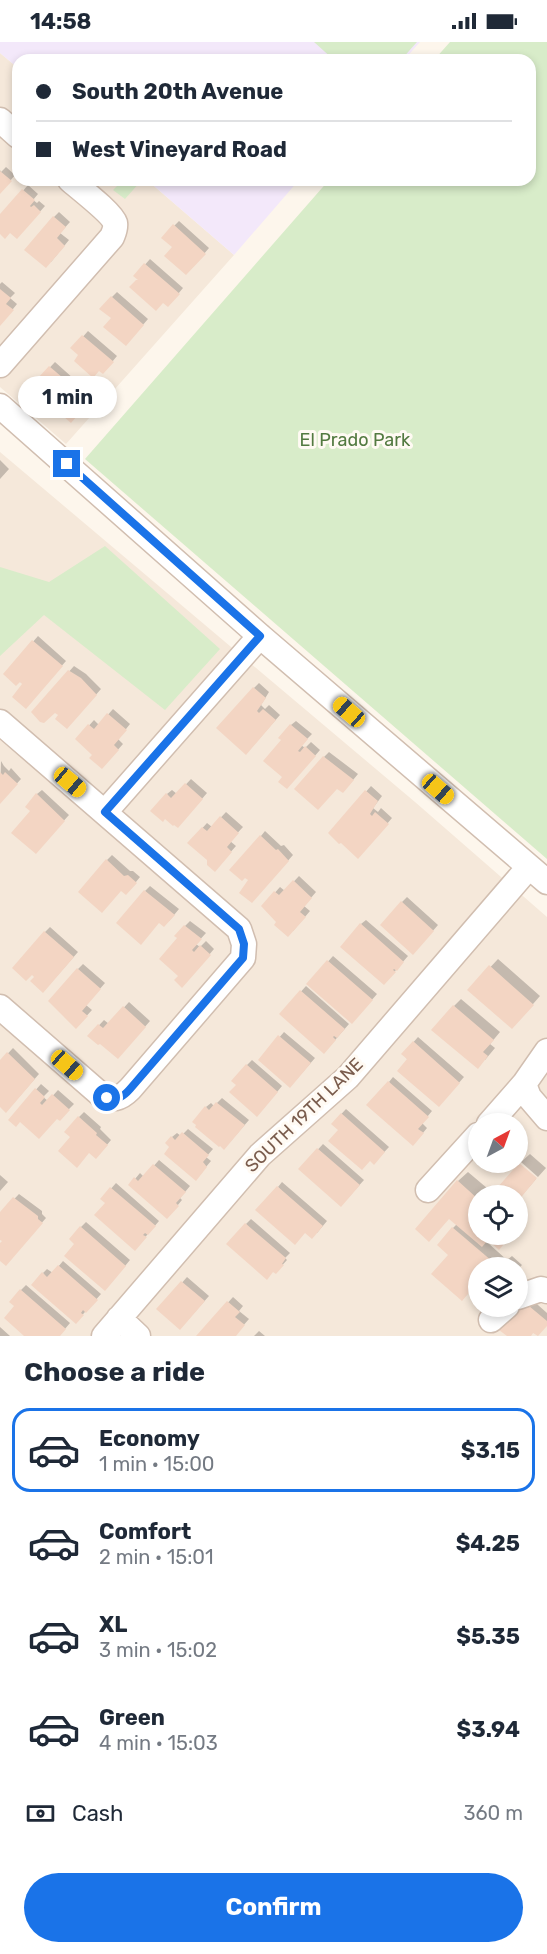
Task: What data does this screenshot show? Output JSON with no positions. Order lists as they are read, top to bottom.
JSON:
{
  "streets": {
    "street": ["SOUTH 19TH LANE"]
  },
  "parks": ["El Prado Park"],
  "north": "top right",
  "page": {
    "status": "14:58",
    "banner": ["South 20th Avenue", "West Vineyard Road"],
    "bubble": "1 min",
    "heading": "Choose a ride",
    "list": [
      {
        "name": "Economy",
        "note": "1 min · 15:00",
        "value": "$3.15"
      },
      {
        "name": "Comfort",
        "note": "2 min · 15:01",
        "value": "$4.25"
      },
      {
        "name": "XL",
        "note": "3 min · 15:02",
        "value": "$5.35"
      },
      {
        "name": "Green",
        "note": "4 min · 15:03",
        "value": "$3.94"
      }
    ],
    "pay": ["Cash", "360 m"],
    "buttons": "Confirm"
  }
}
